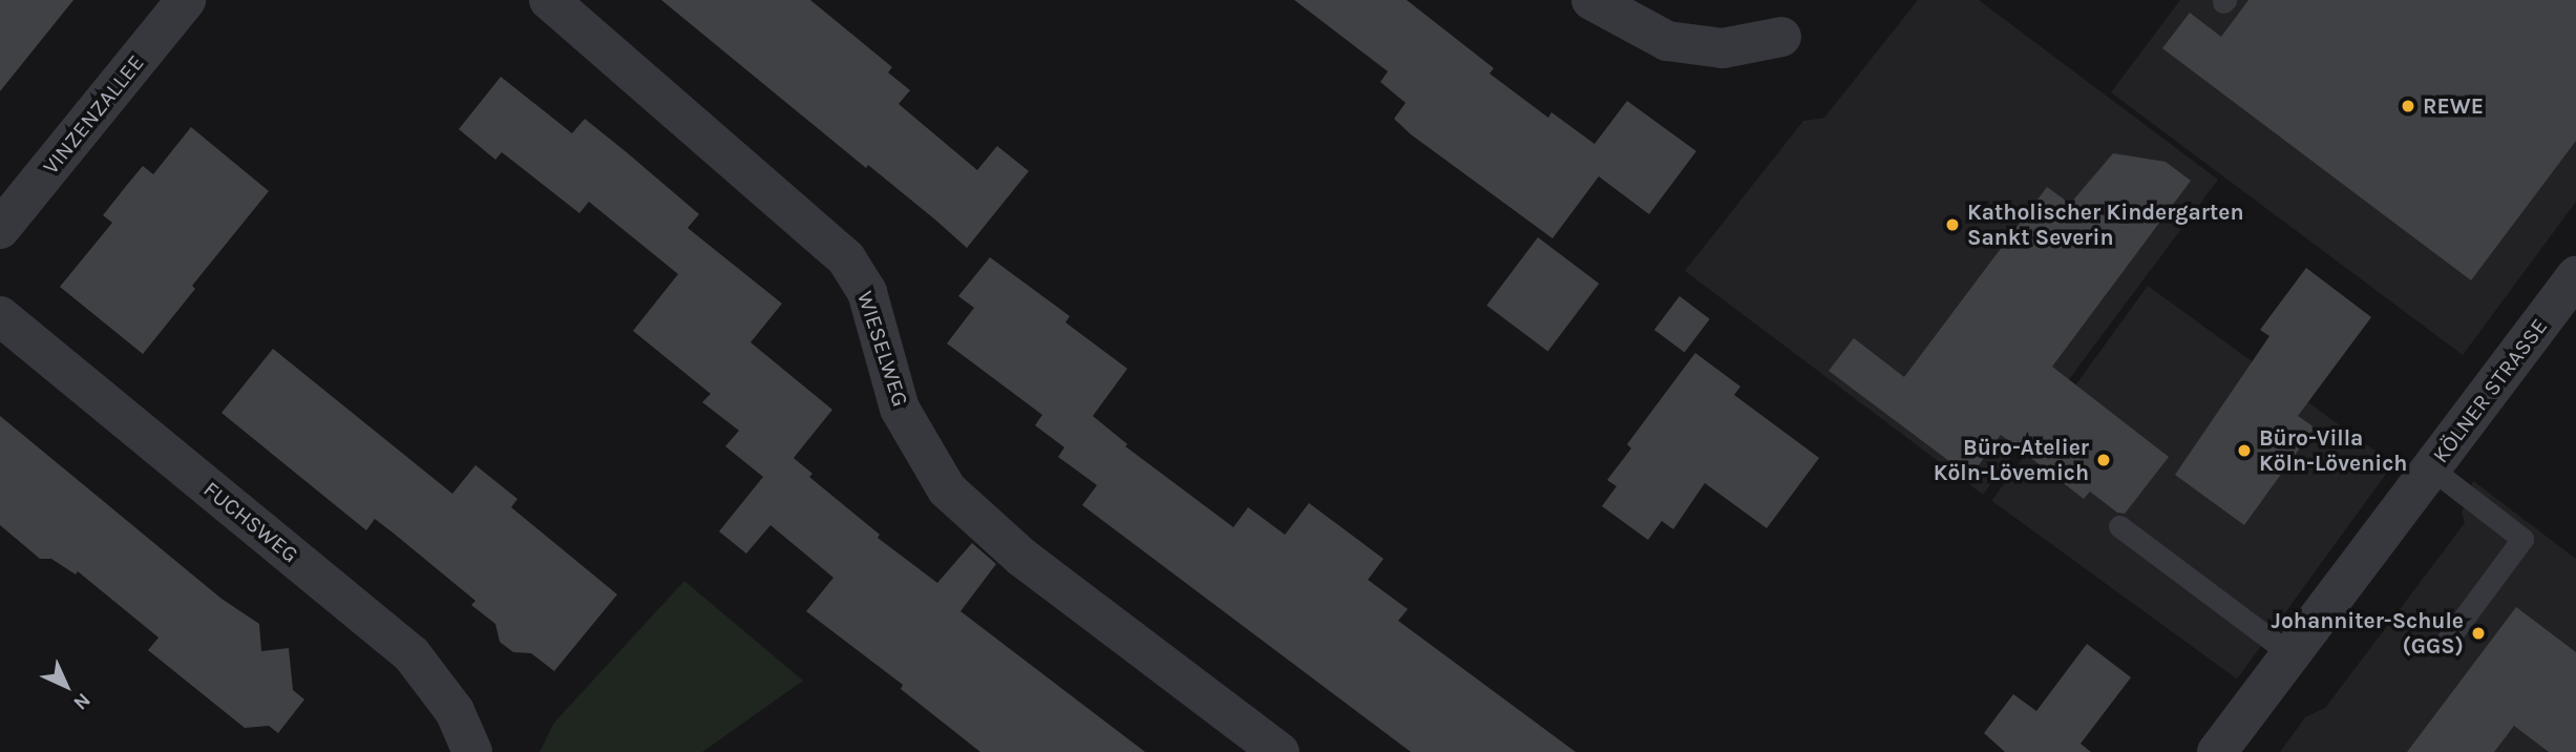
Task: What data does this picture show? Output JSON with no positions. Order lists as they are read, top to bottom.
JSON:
{
  "streets": {
    "street": [
      "VINZENZALLEE",
      "WIESELWEG",
      "KÖLNER STRASSE",
      "FUCHSWEG"
    ]
  },
  "places": [
    "REWE",
    "Katholischer Kindergarten Sankt Severin",
    "Büro-Villa Köln-Lövenich",
    "Büro-Atelier Köln-Lövemich",
    "Johanniter-Schule (GGS)"
  ],
  "north": "bottom right"
}
